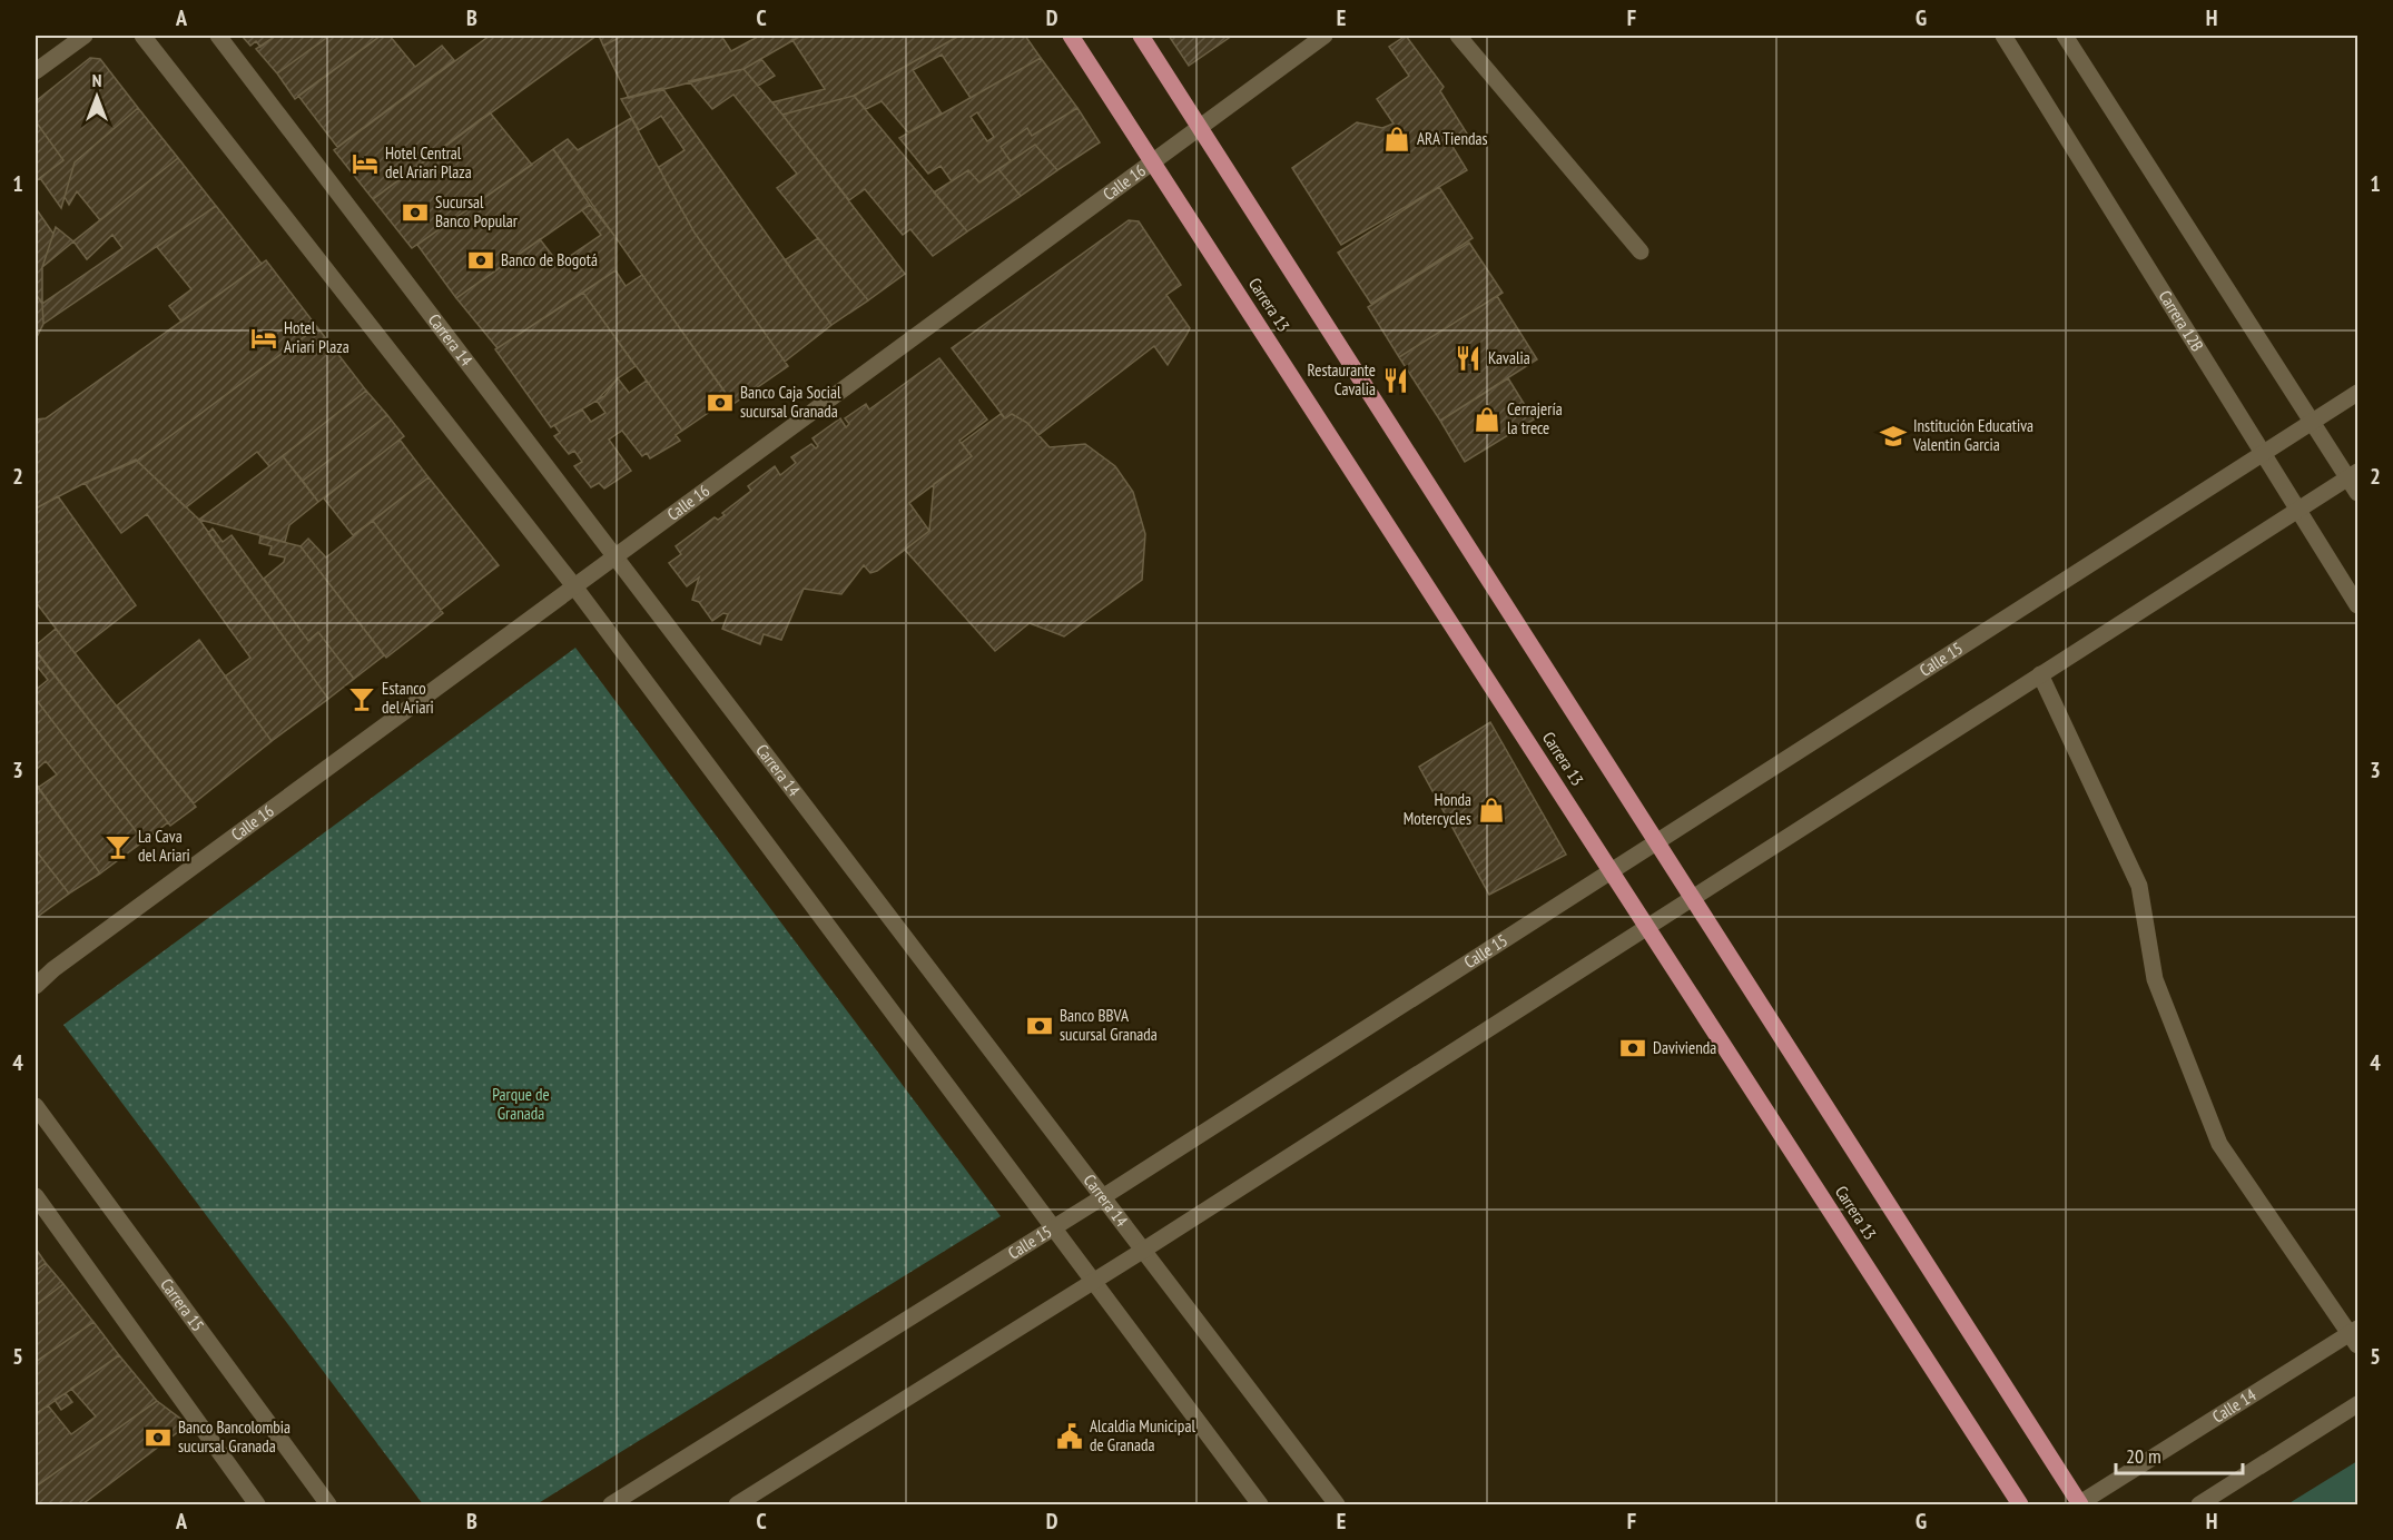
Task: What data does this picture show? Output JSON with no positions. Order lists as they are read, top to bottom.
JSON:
{
  "streets": {
    "main road": ["Carrera 13"],
    "street": [
      "Calle 16",
      "Carrera 12B",
      "Carrera 14",
      "Calle 15",
      "Carrera 15",
      "Calle 14"
    ]
  },
  "crossings": [
    ["Calle 16", "Carrera 13"],
    ["Calle 16", "Carrera 14"],
    ["Carrera 13", "Calle 15"],
    ["Carrera 13", "Calle 14"],
    ["Carrera 12B", "Calle 15"],
    ["Carrera 14", "Calle 15"]
  ],
  "parks": ["Parque de Granada"],
  "places": {
    "shop": ["ARA Tiendas", "Cerrajería la trece", "Honda Motercycles"],
    "hotel": ["Hotel Central del Ariari Plaza", "Hotel Ariari Plaza"],
    "bank": [
      "Sucursal Banco Popular",
      "Banco de Bogotá",
      "Banco Caja Social sucursal Granada",
      "Banco BBVA sucursal Granada",
      "Davivienda",
      "Banco Bancolombia sucursal Granada"
    ],
    "restaurant": ["Kavalia", "Restaurante Cavalia"],
    "school or university": ["Institución Educativa Valentin Garcia"],
    "bar": ["Estanco del Ariari", "La Cava del Ariari"],
    "public building": ["Alcaldia Municipal de Granada"]
  },
  "scale_bar": "20 m",
  "north": "top",
  "grid": {
    "columns": [
      "A",
      "B",
      "C",
      "D",
      "E",
      "F",
      "G",
      "H"
    ],
    "rows": [
      "1",
      "2",
      "3",
      "4",
      "5"
    ]
  }
}
